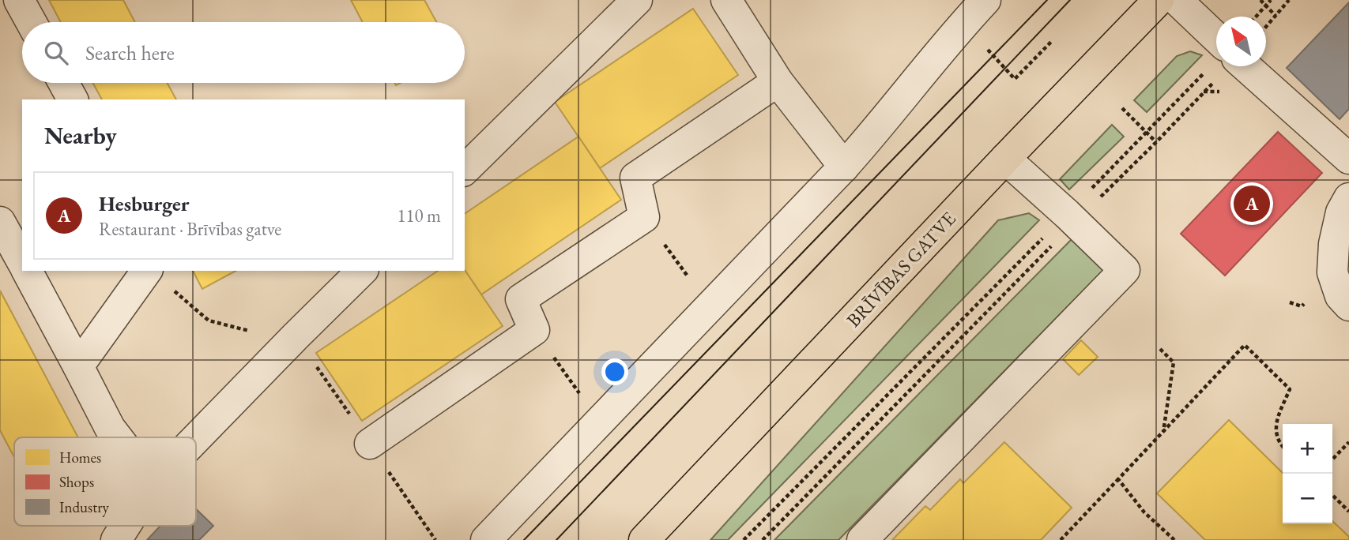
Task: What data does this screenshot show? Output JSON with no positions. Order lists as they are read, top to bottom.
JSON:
{
  "streets": {
    "highway": ["BRĪVĪBAS GATVE"]
  },
  "legend": ["Homes", "Shops", "Industry"],
  "north": "top left",
  "page": {
    "search": "Search here",
    "heading": "Nearby",
    "list": [
      {
        "mark": "A",
        "name": "Hesburger",
        "note": "Restaurant · Brīvības gatve",
        "value": "110 m"
      }
    ],
    "pins": "A",
    "map_buttons": ["+", "−"]
  }
}
